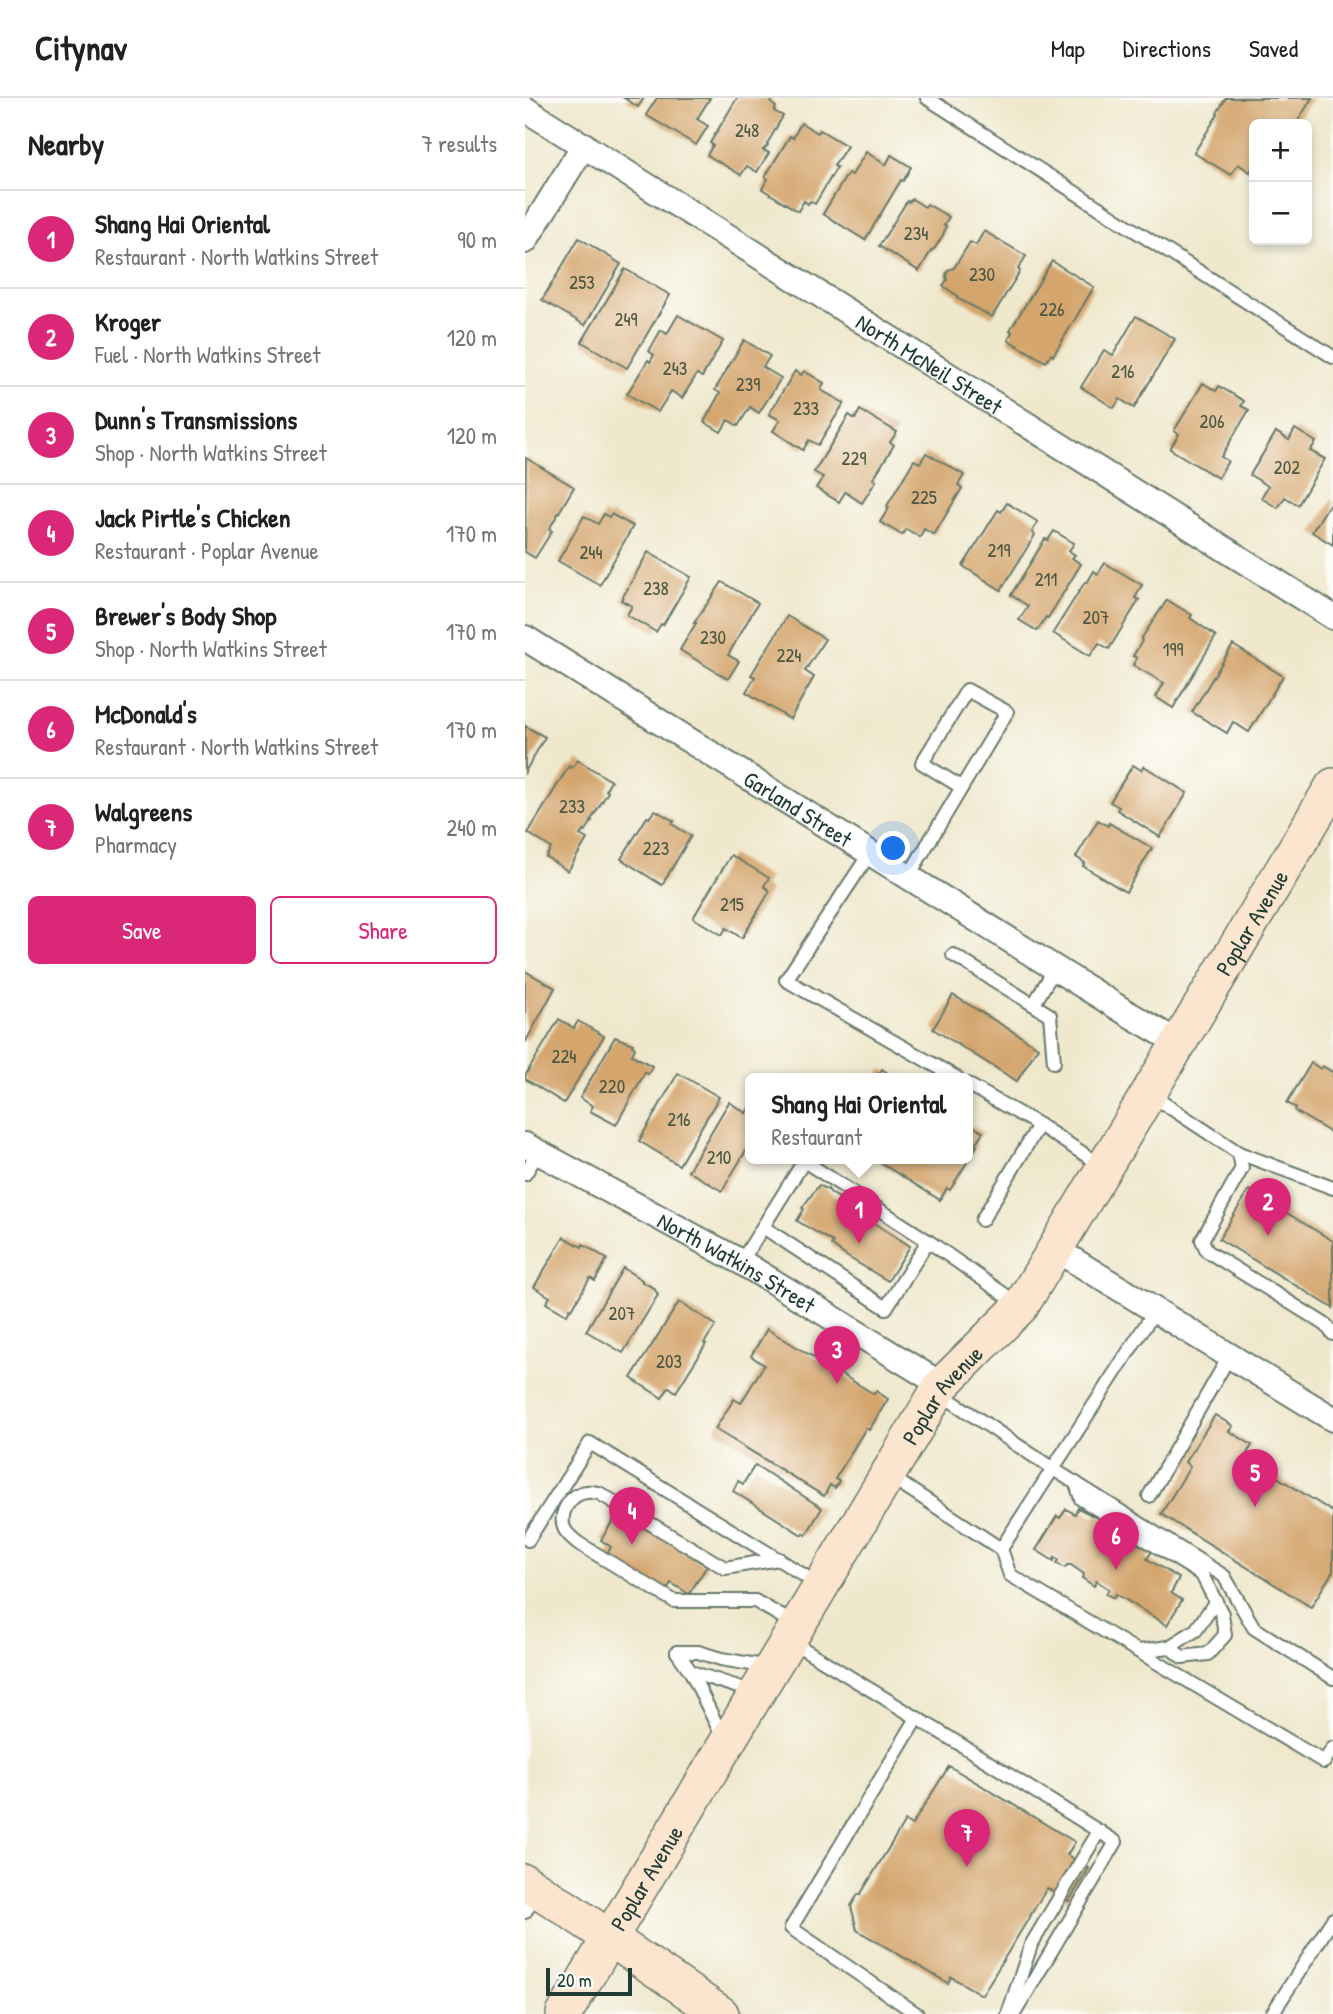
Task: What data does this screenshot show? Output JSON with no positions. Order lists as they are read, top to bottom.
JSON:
{
  "streets": {
    "main road": ["Poplar Avenue"],
    "street": ["North McNeil Street", "Garland Street", "North Watkins Street"]
  },
  "crossings": [
    ["Garland Street", "Poplar Avenue"],
    ["Poplar Avenue", "North Watkins Street"]
  ],
  "house_numbers": [
    "248",
    "234",
    "230",
    "253",
    "226",
    "249",
    "243",
    "216",
    "239",
    "233",
    "206",
    "229",
    "202",
    "225",
    "219",
    "244",
    "211",
    "238",
    "207",
    "230",
    "199",
    "224",
    "233",
    "223",
    "215",
    "224",
    "220",
    "216",
    "210",
    "207",
    "203"
  ],
  "scale_bar": "20 m",
  "page": {
    "header": "Citynav",
    "nav": ["Map", "Directions", "Saved"],
    "heading": ["Nearby", "7 results"],
    "map_buttons": ["+", "−"],
    "list": [
      {
        "mark": "1",
        "name": "Shang Hai Oriental",
        "note": "Restaurant · North Watkins Street",
        "value": "90 m"
      },
      {
        "mark": "2",
        "name": "Kroger",
        "note": "Fuel · North Watkins Street",
        "value": "120 m"
      },
      {
        "mark": "3",
        "name": "Dunn's Transmissions",
        "note": "Shop · North Watkins Street",
        "value": "120 m"
      },
      {
        "mark": "4",
        "name": "Jack Pirtle's Chicken",
        "note": "Restaurant · Poplar Avenue",
        "value": "170 m"
      },
      {
        "mark": "5",
        "name": "Brewer's Body Shop",
        "note": "Shop · North Watkins Street",
        "value": "170 m"
      },
      {
        "mark": "6",
        "name": "McDonald's",
        "note": "Restaurant · North Watkins Street",
        "value": "170 m"
      },
      {
        "mark": "7",
        "name": "Walgreens",
        "note": "Pharmacy",
        "value": "240 m"
      }
    ],
    "buttons": ["Save", "Share"],
    "popup": ["Shang Hai Oriental", "Restaurant"],
    "pins": [
      "2",
      "1",
      "3",
      "5",
      "4",
      "6",
      "7"
    ],
    "scale": "20 m"
  }
}
